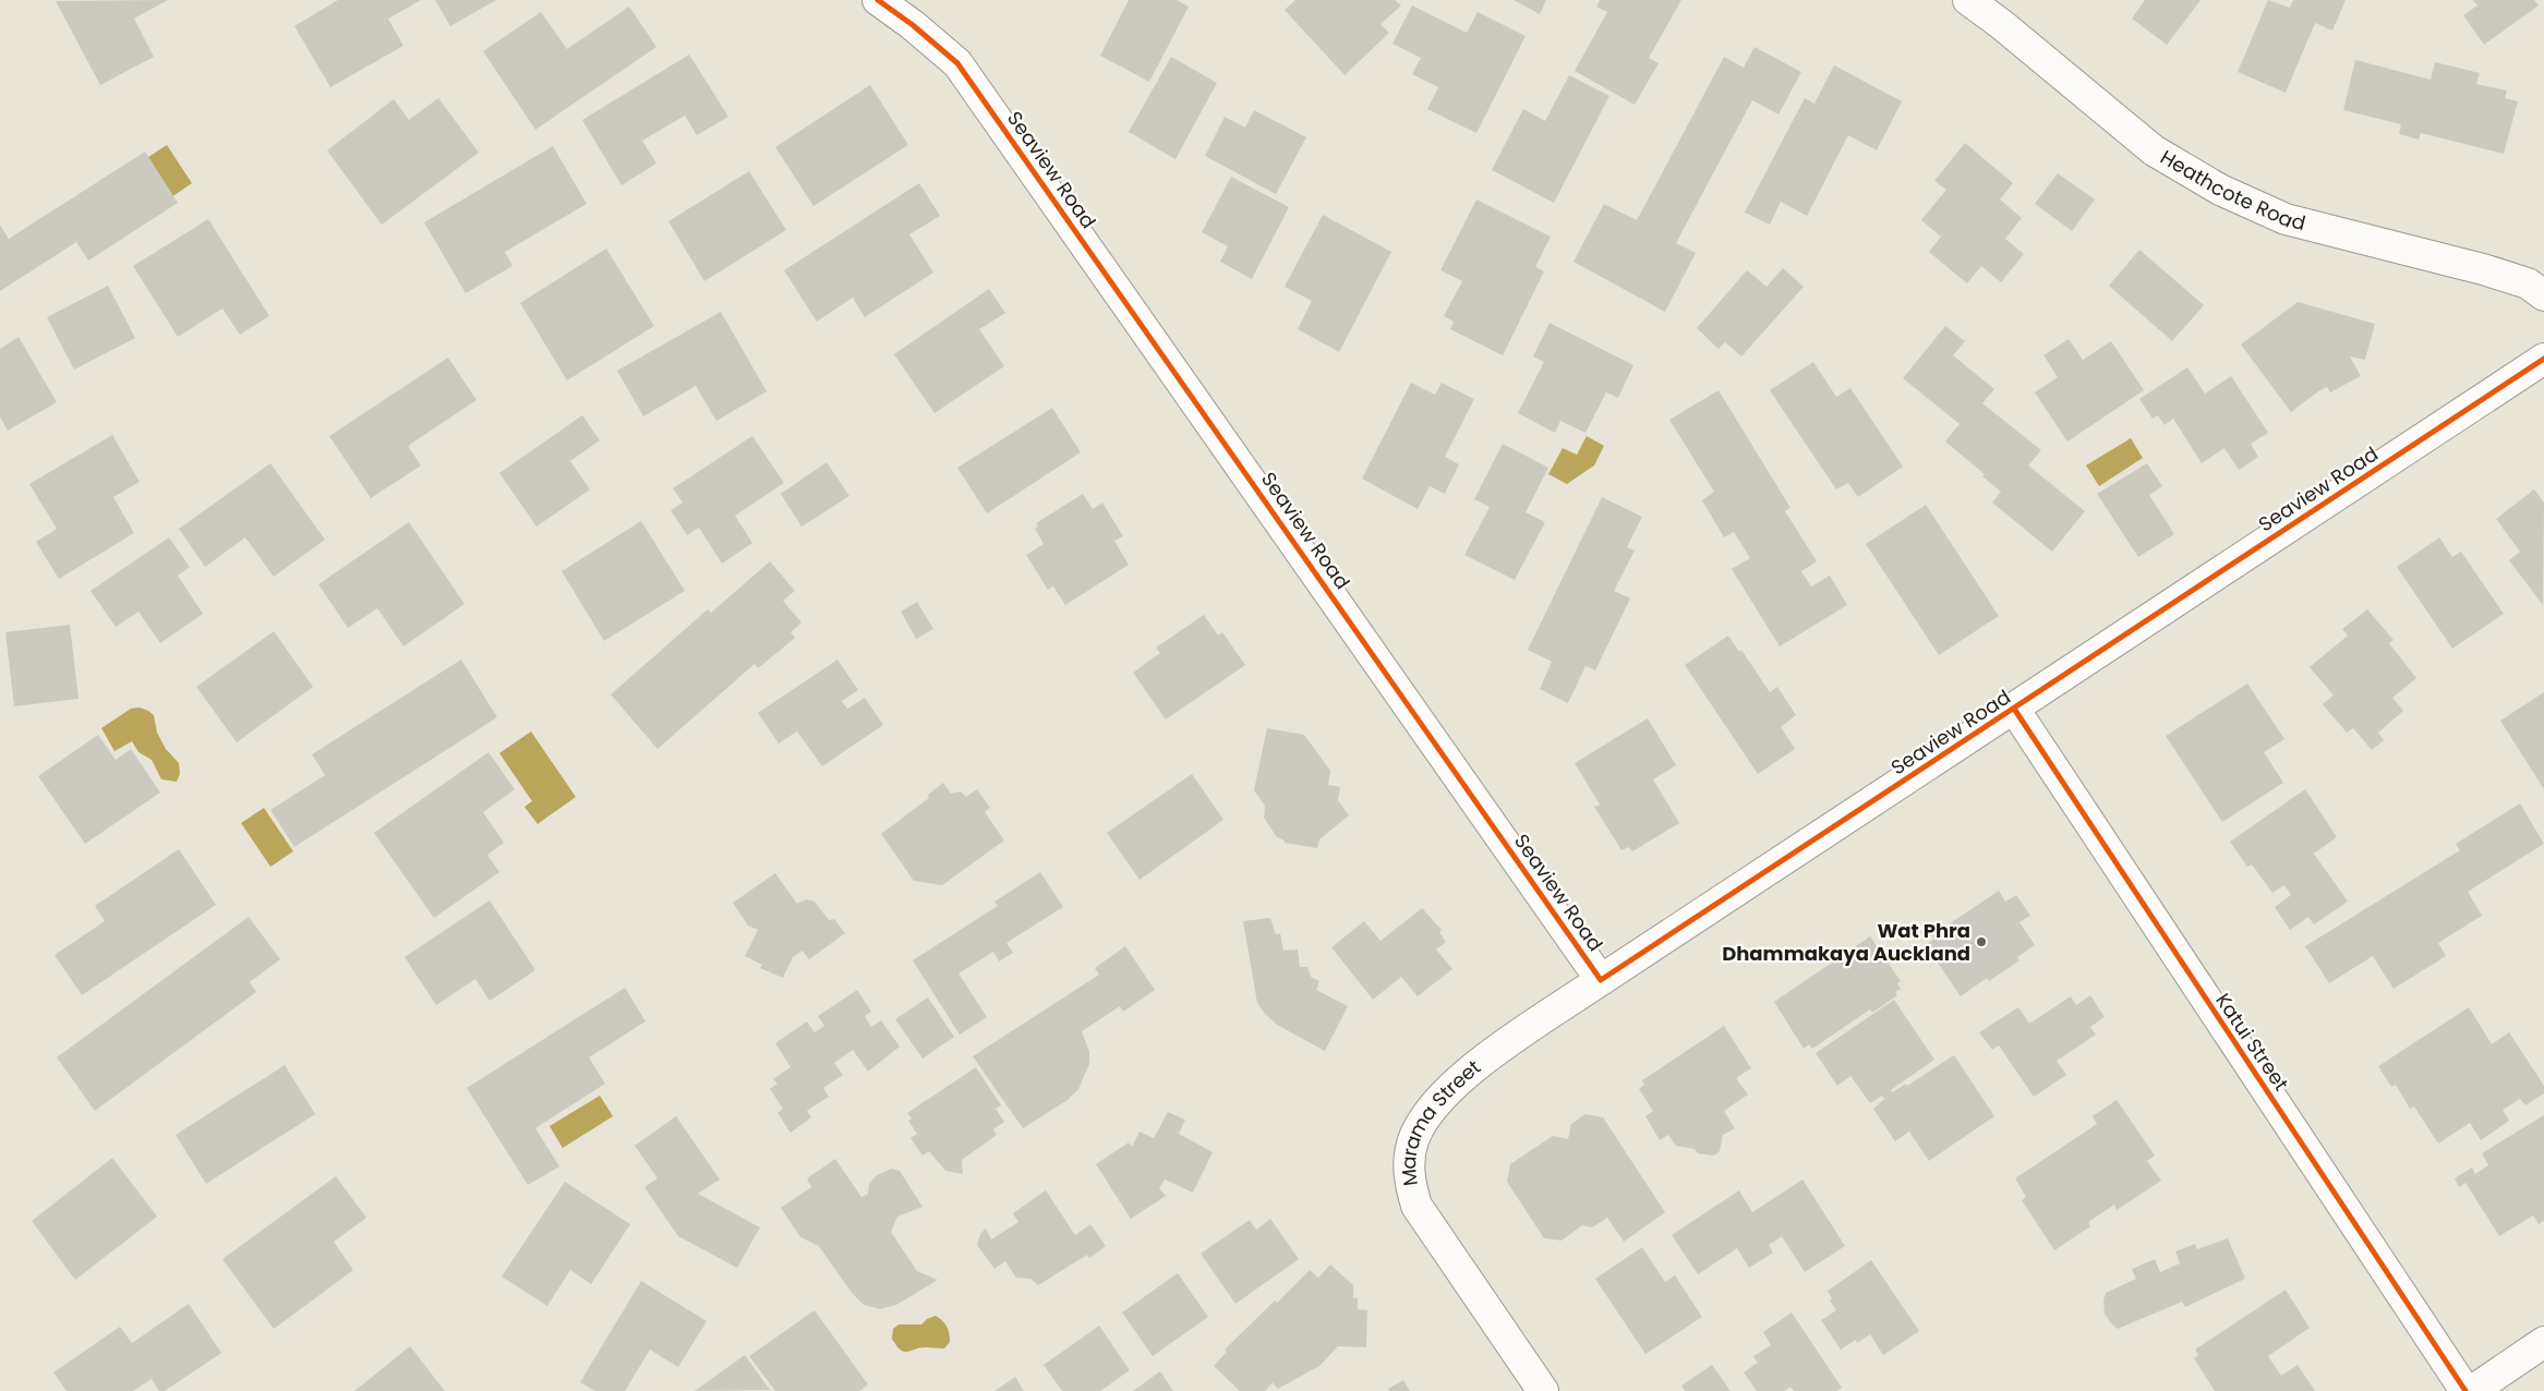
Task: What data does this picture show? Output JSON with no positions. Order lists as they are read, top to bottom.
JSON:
{
  "streets": {
    "street": [
      "Seaview Road",
      "Heathcote Road",
      "Katui Street",
      "Marama Street"
    ]
  },
  "crossings": [
    ["Seaview Road", "Katui Street"],
    ["Seaview Road", "Marama Street"]
  ],
  "places": ["Wat Phra Dhammakaya Auckland"]
}
